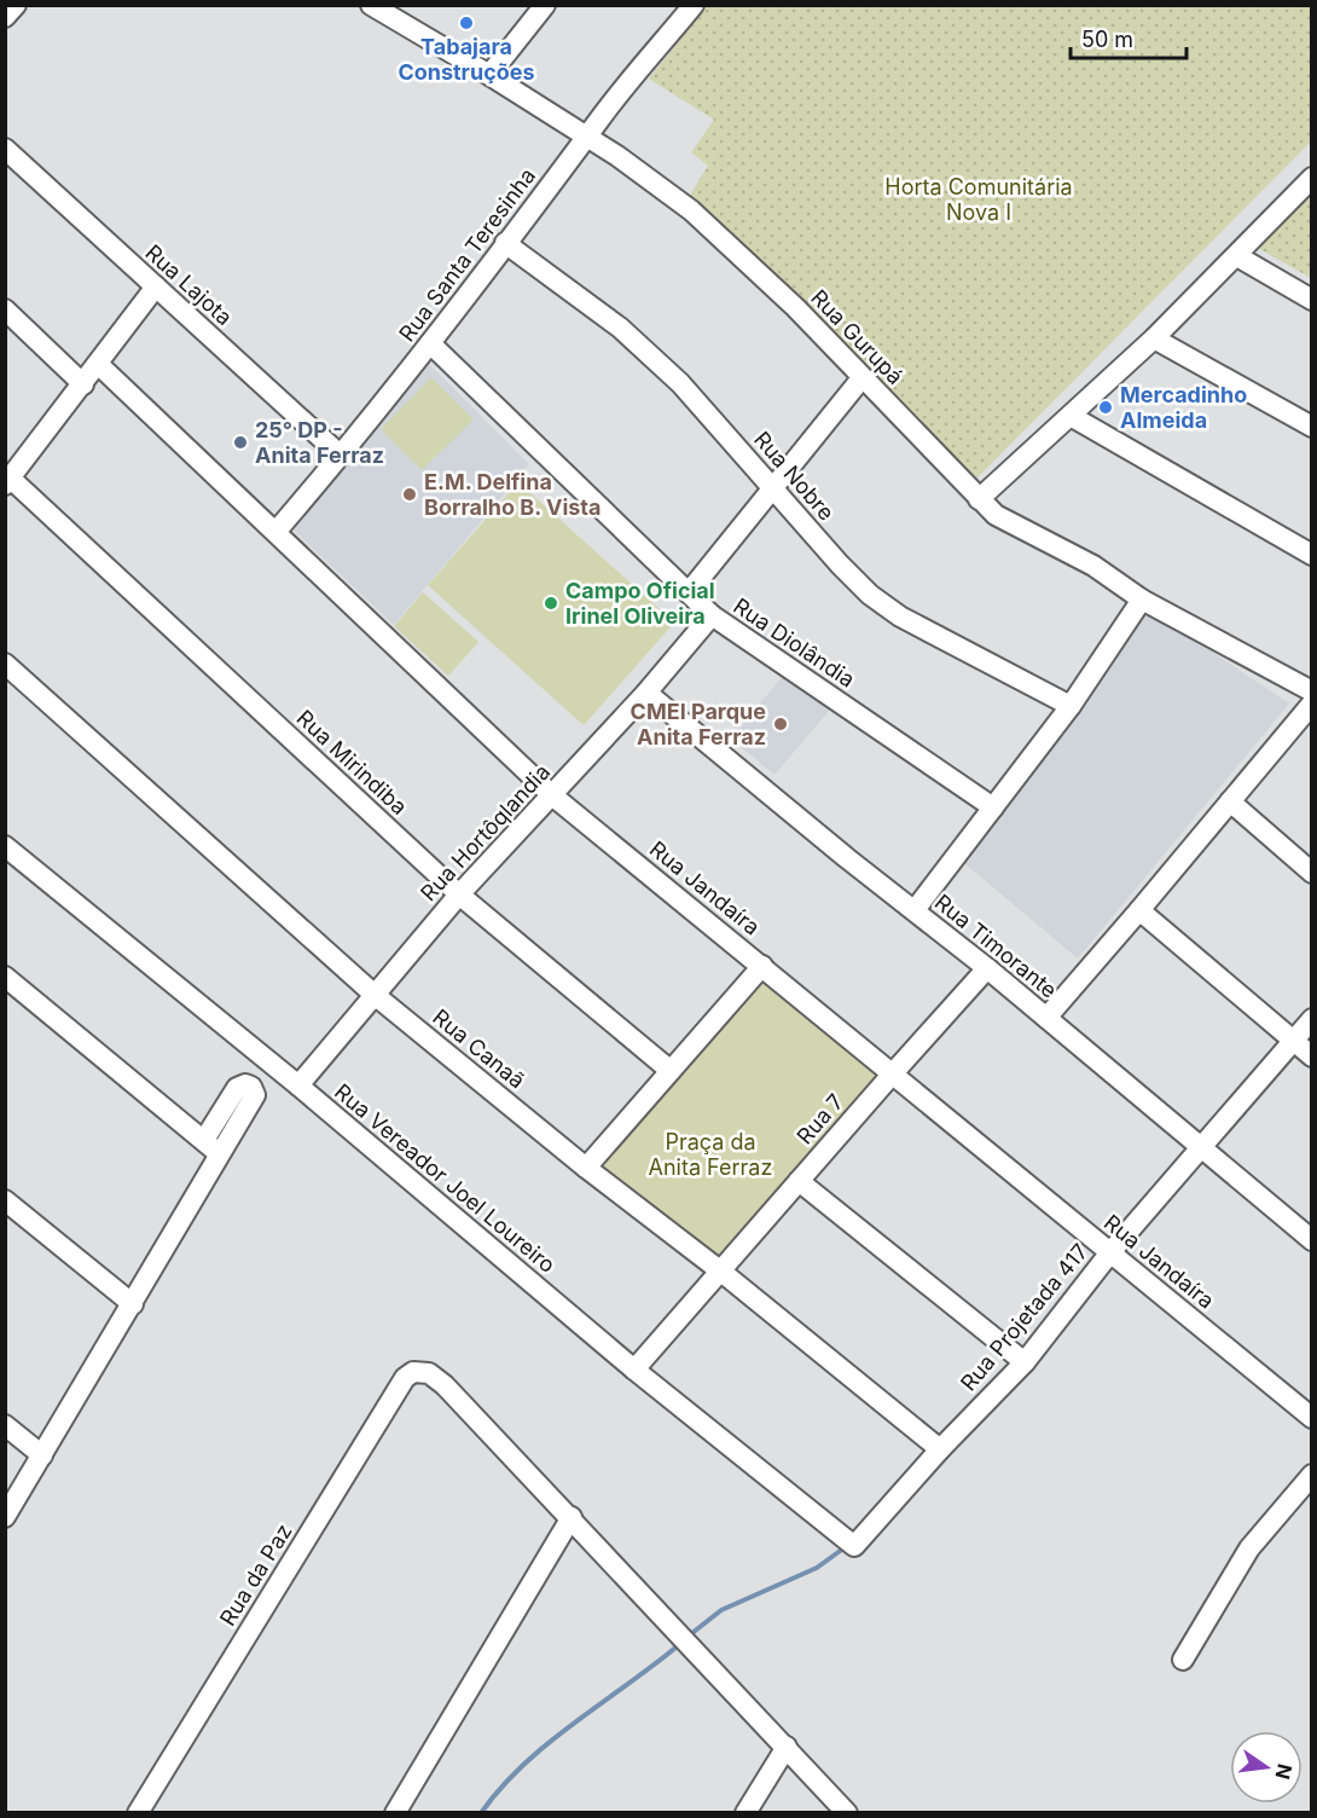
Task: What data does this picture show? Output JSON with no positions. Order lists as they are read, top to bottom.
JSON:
{
  "streets": {
    "street": [
      "Rua Santa Teresinha",
      "Rua Lajota",
      "Rua Gurupá",
      "Rua Nobre",
      "Rua Diolândia",
      "Rua Mirindiba",
      "Rua Hortôqlandia",
      "Rua Jandaíra",
      "Rua Timorante",
      "Rua Canaã",
      "Rua 7",
      "Rua Vereador Joel Loureiro",
      "Rua Projetada 417",
      "Rua da Paz"
    ]
  },
  "crossings": [
    ["Rua Santa Teresinha", "Rua Lajota"],
    ["Rua Santa Teresinha", "Rua Gurupá"],
    ["Rua Santa Teresinha", "Rua Nobre"],
    ["Rua Santa Teresinha", "Rua Diolândia"],
    ["Rua Santa Teresinha", "Rua Jandaíra"],
    ["Rua Diolândia", "Rua Hortôqlandia"],
    ["Rua Mirindiba", "Rua Hortôqlandia"],
    ["Rua Hortôqlandia", "Rua Jandaíra"],
    ["Rua Hortôqlandia", "Rua Timorante"],
    ["Rua Hortôqlandia", "Rua Canaã"],
    ["Rua Hortôqlandia", "Rua Vereador Joel Loureiro"],
    ["Rua Jandaíra", "Rua 7"],
    ["Rua Jandaíra", "Rua Projetada 417"],
    ["Rua Timorante", "Rua 7"],
    ["Rua Timorante", "Rua Projetada 417"],
    ["Rua Canaã", "Rua 7"],
    ["Rua Canaã", "Rua Projetada 417"],
    ["Rua 7", "Rua Vereador Joel Loureiro"],
    ["Rua Vereador Joel Loureiro", "Rua Projetada 417"]
  ],
  "parks": ["Horta Comunitária Nova I", "Praça da Anita Ferraz"],
  "places": [
    "Tabajara Construções",
    "Mercadinho Almeida",
    "25° DP - Anita Ferraz",
    "E.M. Delfina Borralho B. Vista",
    "Campo Oficial Irinel Oliveira",
    "CMEI Parque Anita Ferraz"
  ],
  "scale_bar": "50 m",
  "north": "right"
}
